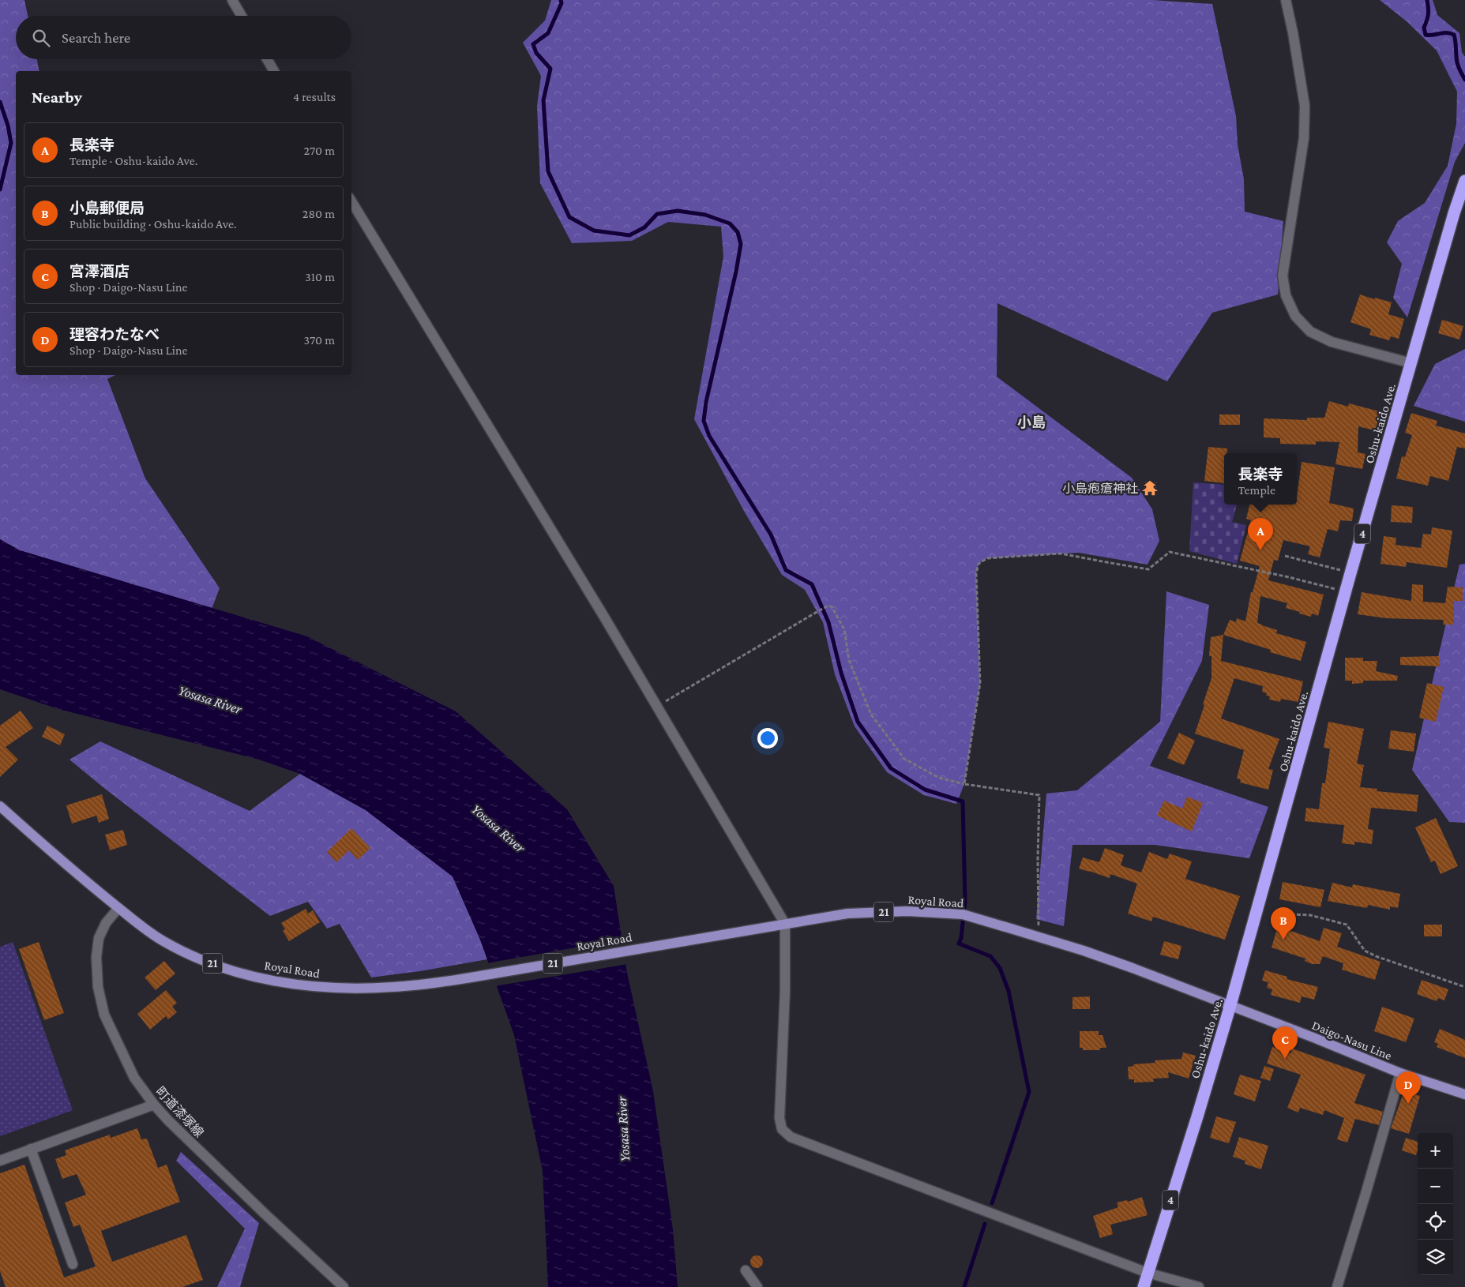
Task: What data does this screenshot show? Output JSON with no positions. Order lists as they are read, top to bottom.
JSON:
{
  "streets": {
    "highway": ["Oshu-kaido Ave.", "4"],
    "main road": ["Royal Road", "21", "Daigo-Nasu Line"],
    "street": ["町道漆塚線"]
  },
  "crossings": [
    ["Oshu-kaido Ave.", "Royal Road"],
    ["Oshu-kaido Ave.", "Daigo-Nasu Line"],
    ["Royal Road", "Daigo-Nasu Line"],
    ["Royal Road", "町道漆塚線"]
  ],
  "districts": ["小島"],
  "water": ["Yosasa River"],
  "places": {
    "temple": ["小島疱瘡神社"]
  },
  "page": {
    "search": "Search here",
    "heading": ["Nearby", "4 results"],
    "list": [
      {
        "mark": "A",
        "name": "長楽寺",
        "note": "Temple · Oshu-kaido Ave.",
        "value": "270 m"
      },
      {
        "mark": "B",
        "name": "小島郵便局",
        "note": "Public building · Oshu-kaido Ave.",
        "value": "280 m"
      },
      {
        "mark": "C",
        "name": "宮澤酒店",
        "note": "Shop · Daigo-Nasu Line",
        "value": "310 m"
      },
      {
        "mark": "D",
        "name": "理容わたなべ",
        "note": "Shop · Daigo-Nasu Line",
        "value": "370 m"
      }
    ],
    "popup": ["長楽寺", "Temple"],
    "pins": [
      "A",
      "B",
      "C",
      "D"
    ],
    "map_buttons": ["+", "−"]
  }
}
